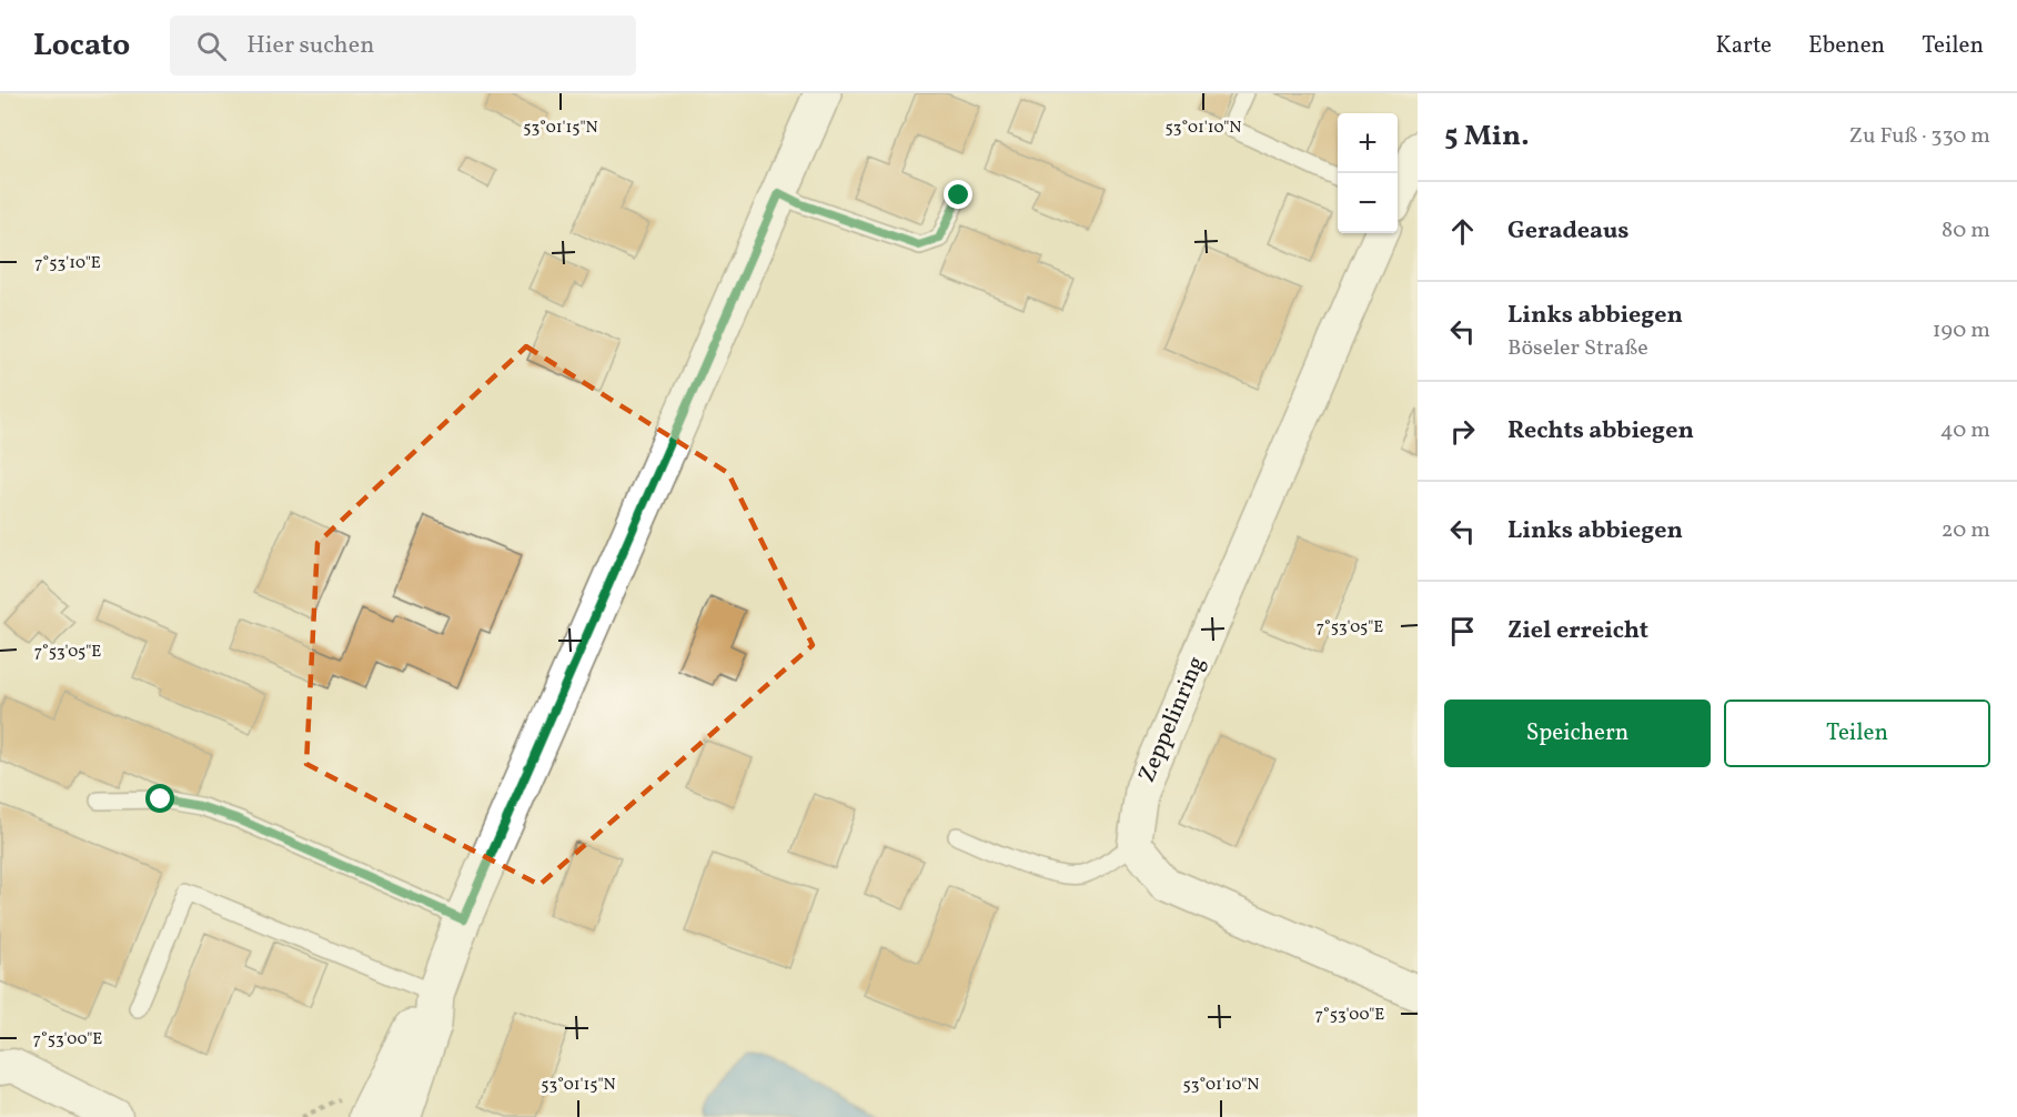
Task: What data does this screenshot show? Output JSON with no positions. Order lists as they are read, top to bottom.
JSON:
{
  "streets": {
    "street": ["Zeppelinring"]
  },
  "page": {
    "header": "Locato",
    "search": "Hier suchen",
    "nav": ["Karte", "Ebenen", "Teilen"],
    "heading": ["5 Min.", "Zu Fuß · 330 m"],
    "map_buttons": ["+", "−"],
    "list": [
      ["Geradeaus", "80 m"],
      ["Links abbiegen", "Böseler Straße", "190 m"],
      ["Rechts abbiegen", "40 m"],
      ["Links abbiegen", "20 m"],
      "Ziel erreicht"
    ],
    "buttons": ["Speichern", "Teilen"]
  },
  "coordinates": [
    "53°01'15\"N",
    "53°01'10\"N",
    "7°53'10\"E",
    "7°53'05\"E",
    "7°53'00\"E"
  ]
}
